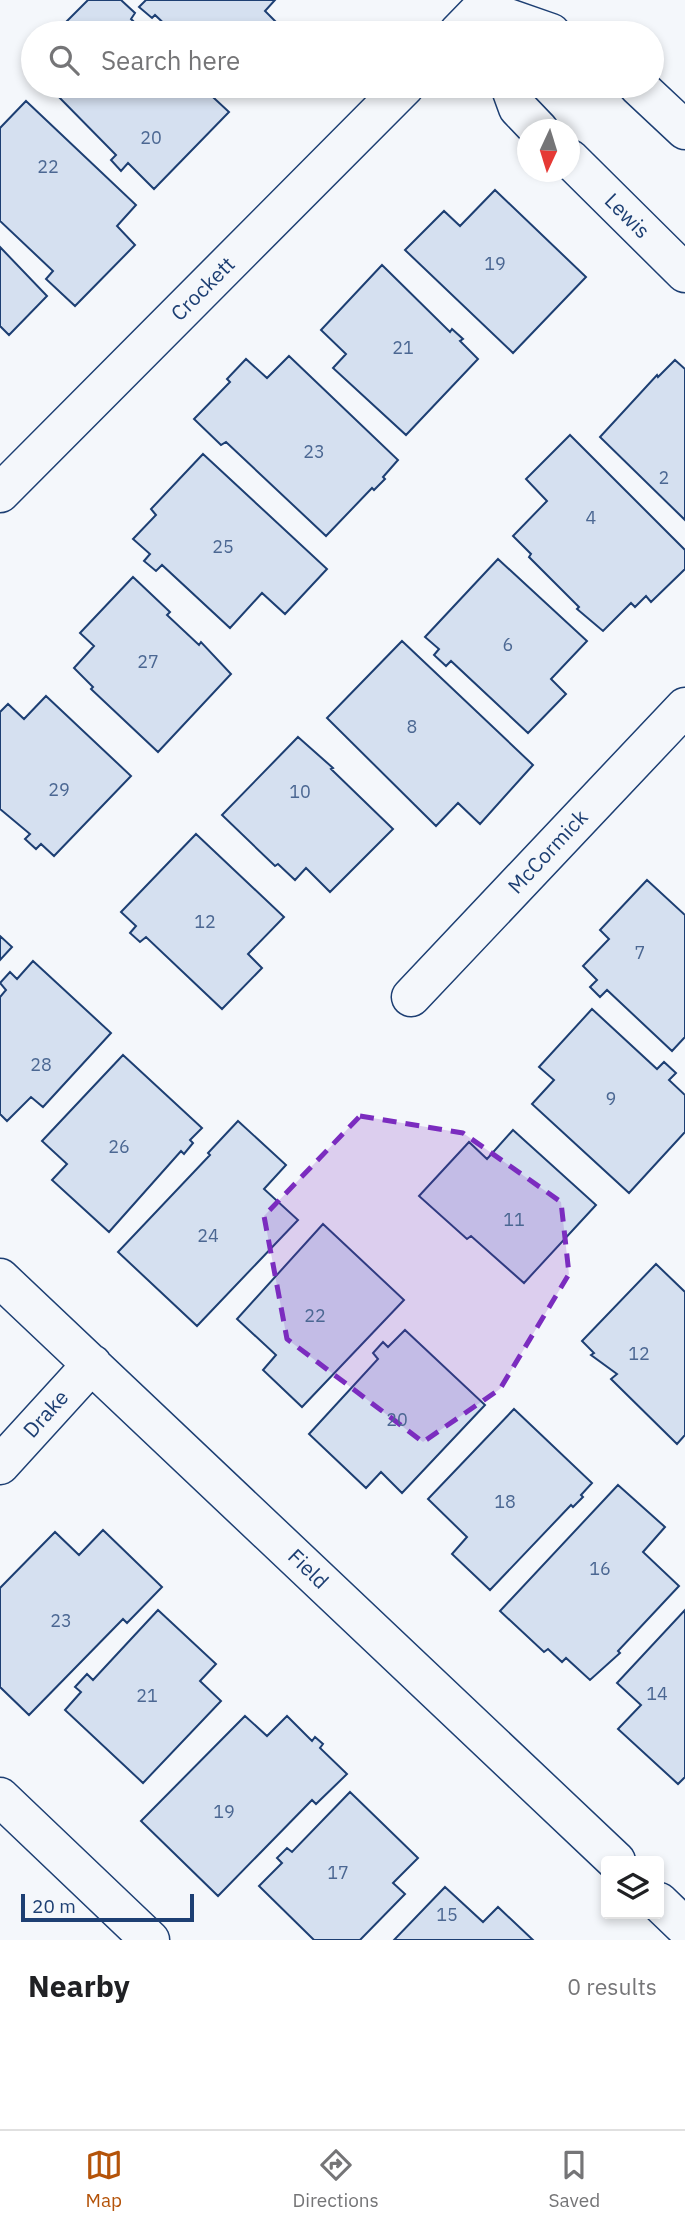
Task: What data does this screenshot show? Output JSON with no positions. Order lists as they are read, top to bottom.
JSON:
{
  "streets": {
    "street": [
      "Lewis",
      "Crockett",
      "McCormick",
      "Drake",
      "Field"
    ]
  },
  "crossings": [
    ["Drake", "Field"]
  ],
  "house_numbers": [
    "20",
    "22",
    "19",
    "21",
    "23",
    "2",
    "4",
    "25",
    "6",
    "27",
    "8",
    "29",
    "10",
    "12",
    "7",
    "28",
    "9",
    "26",
    "11",
    "24",
    "22",
    "12",
    "20",
    "18",
    "16",
    "23",
    "14",
    "21",
    "19",
    "17",
    "15"
  ],
  "scale_bar": "20 m",
  "north": "bottom",
  "page": {
    "search": "Search here",
    "scale": "20 m",
    "heading": ["Nearby", "0 results"],
    "nav": ["Map", "Directions", "Saved"]
  }
}
